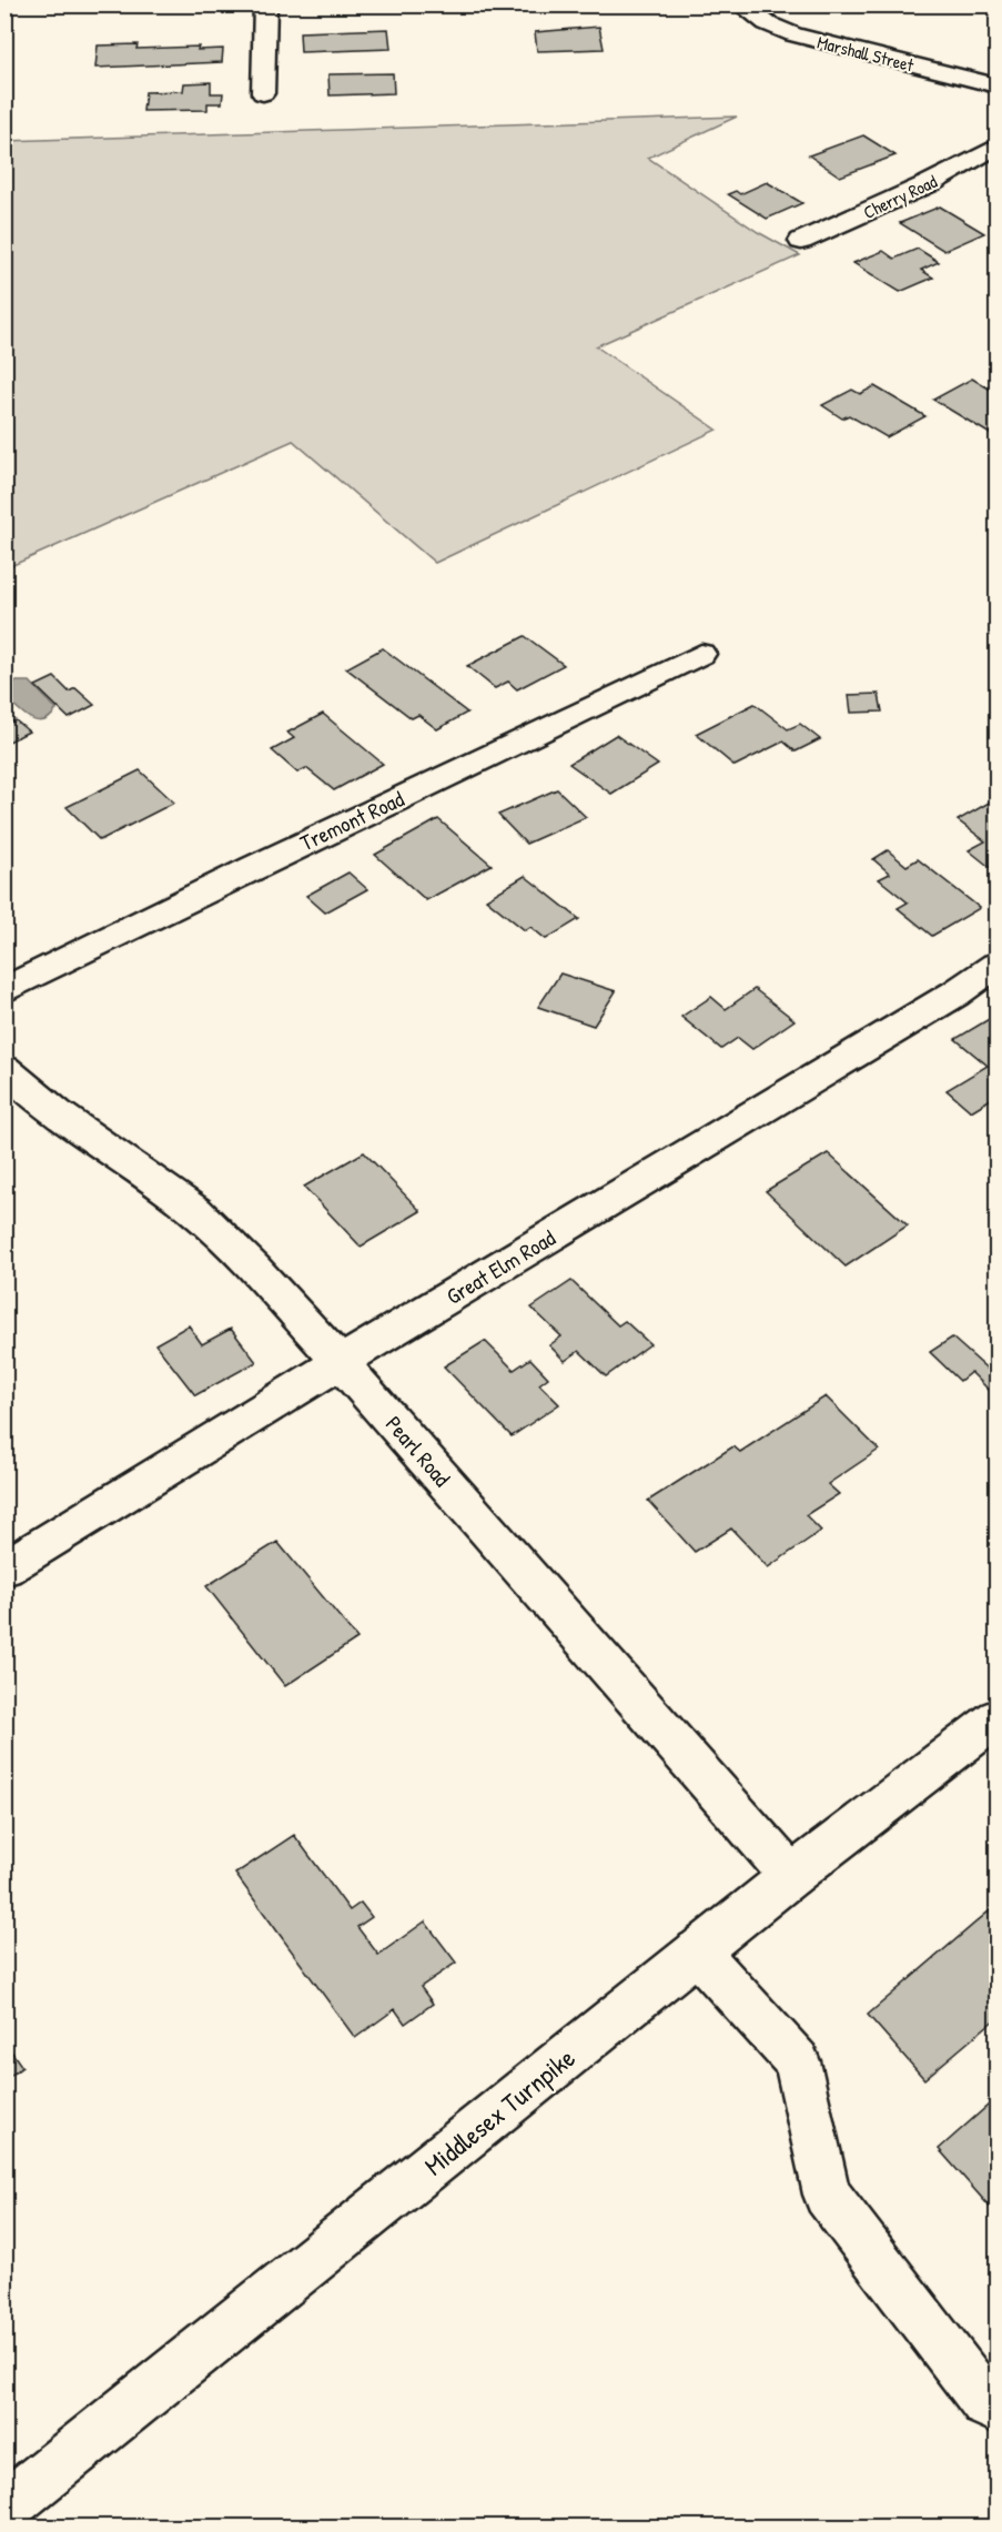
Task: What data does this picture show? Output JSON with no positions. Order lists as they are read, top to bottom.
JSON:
{
  "streets": {
    "street": [
      "Marshall Street",
      "Cherry Road",
      "Tremont Road",
      "Great Elm Road",
      "Pearl Road",
      "Middlesex Turnpike"
    ]
  },
  "crossings": [
    ["Great Elm Road", "Pearl Road"],
    ["Pearl Road", "Middlesex Turnpike"]
  ]
}
